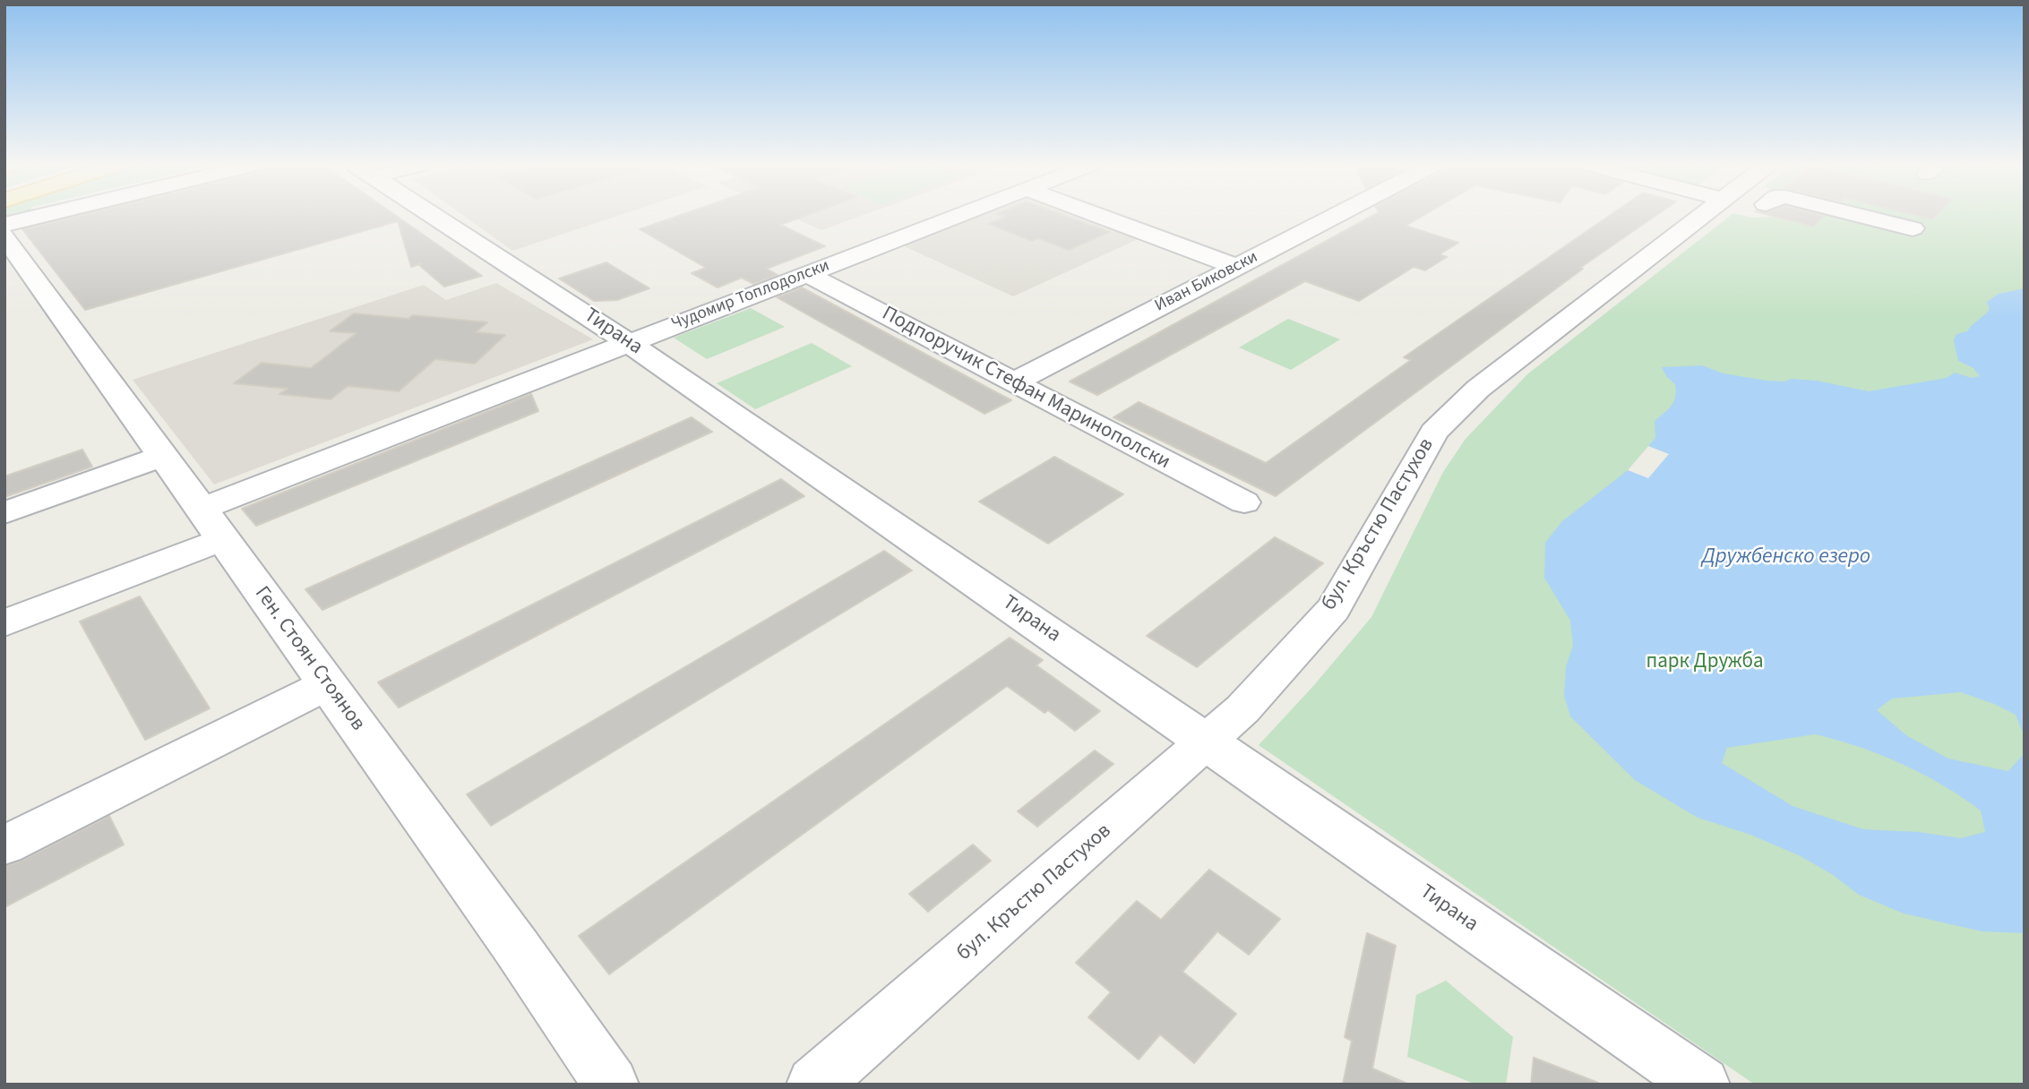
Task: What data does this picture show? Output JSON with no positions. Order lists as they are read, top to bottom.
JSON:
{
  "streets": {
    "street": [
      "Иван Биковски",
      "Чудомир Топлодолски",
      "Тирана",
      "Подпоручик Стефан Маринополски",
      "бул. Кръстю Пастухов",
      "Ген. Стоян Стоянов"
    ]
  },
  "crossings": [
    ["Иван Биковски", "Подпоручик Стефан Маринополски"],
    ["Чудомир Топлодолски", "Тирана"],
    ["Чудомир Топлодолски", "Подпоручик Стефан Маринополски"],
    ["Чудомир Топлодолски", "Ген. Стоян Стоянов"],
    ["Тирана", "бул. Кръстю Пастухов"]
  ],
  "water": ["Дружбенско езеро"],
  "parks": ["парк Дружба"]
}
